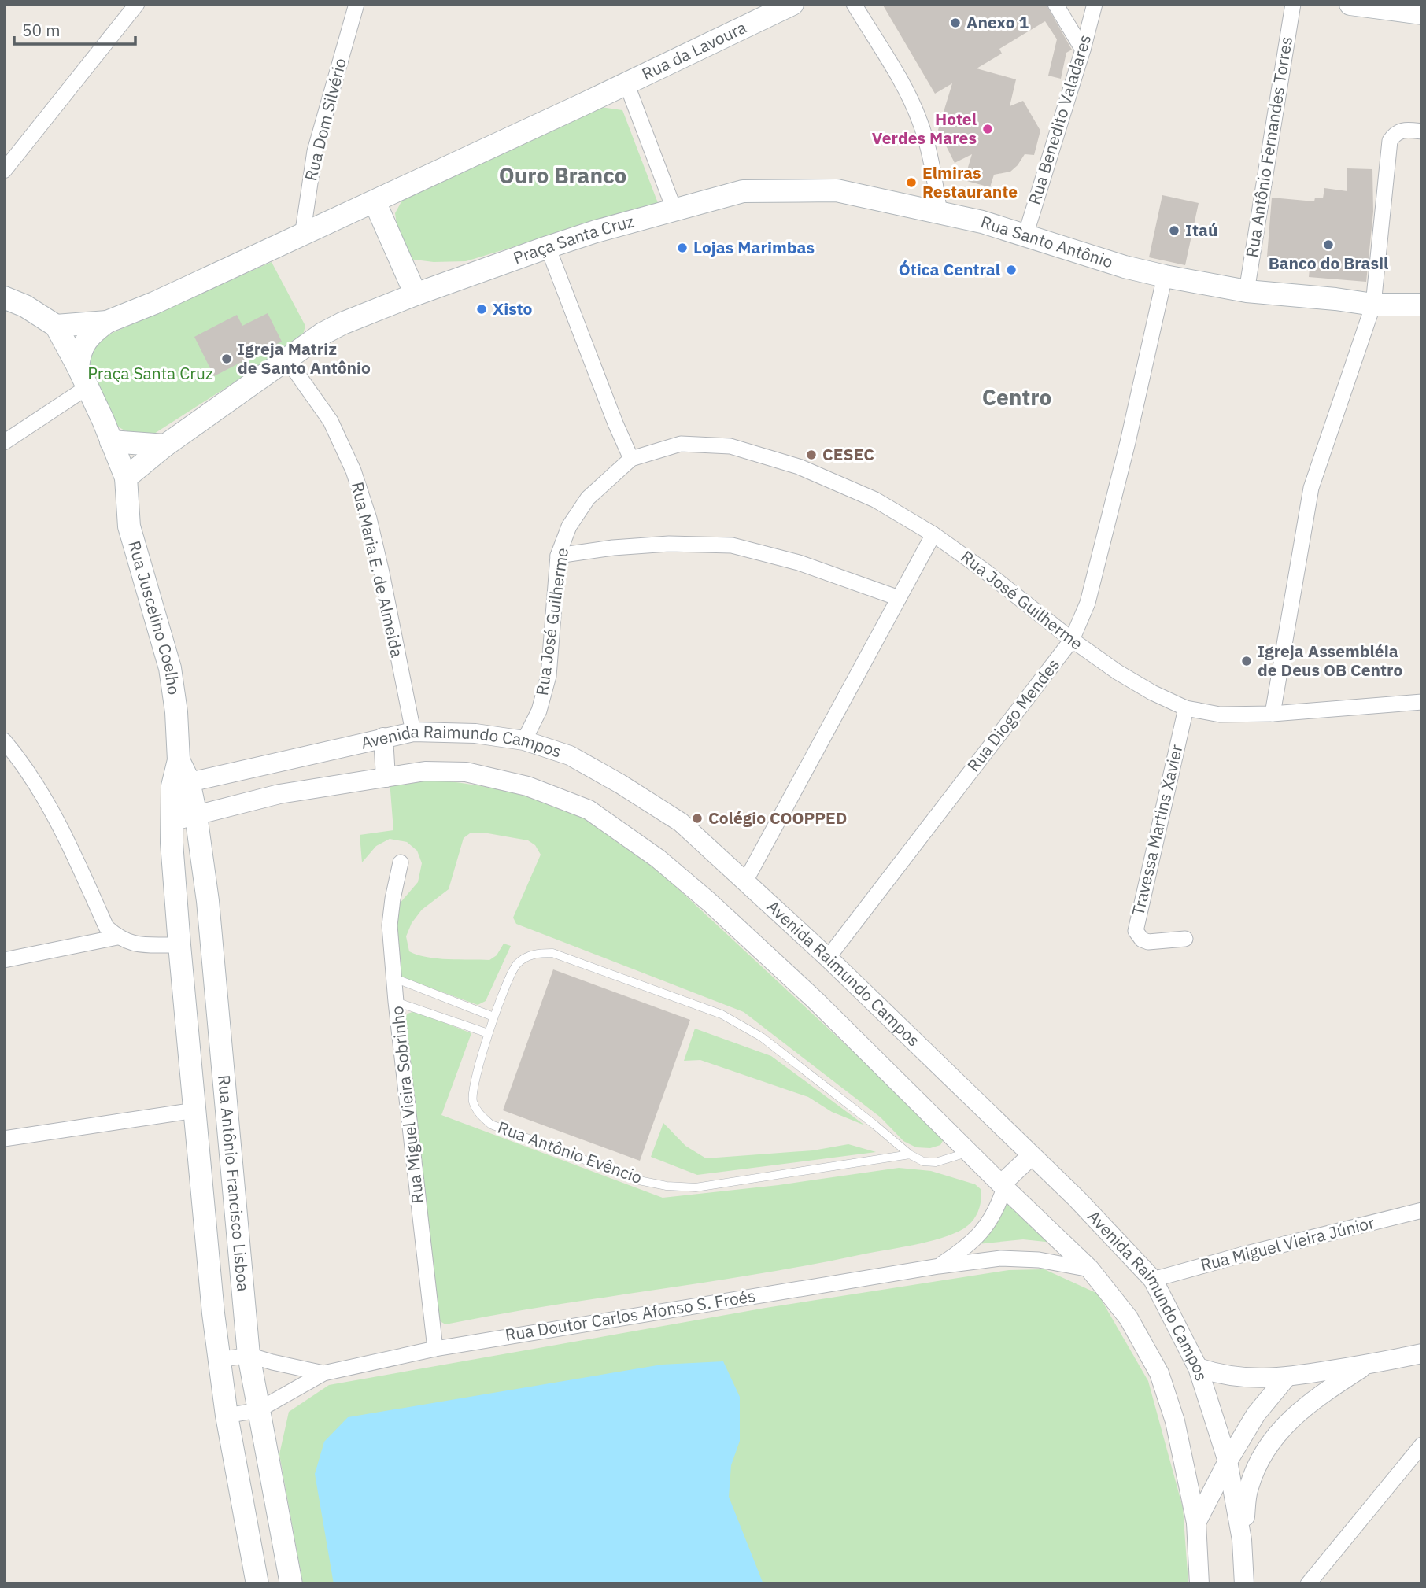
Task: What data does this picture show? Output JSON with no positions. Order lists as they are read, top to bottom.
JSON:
{
  "streets": {
    "main road": [
      "Rua da Lavoura",
      "Praça Santa Cruz",
      "Rua Santo Antônio",
      "Rua Juscelino Coelho",
      "Rua Antônio Francisco Lisboa"
    ],
    "street": [
      "Rua Dom Silvério",
      "Rua Benedito Valadares",
      "Rua Antônio Fernandes Torres",
      "Rua Maria E. de Almeida",
      "Rua José Guilherme",
      "Rua Diogo Mendes",
      "Avenida Raimundo Campos",
      "Travessa Martins Xavier",
      "Rua Miguel Vieira Sobrinho",
      "Rua Miguel Vieira Júnior",
      "Rua Doutor Carlos Afonso S. Froés"
    ],
    "lane": ["Rua Antônio Evêncio"]
  },
  "crossings": [
    ["Rua Benedito Valadares", "Rua Santo Antônio"],
    ["Rua Antônio Fernandes Torres", "Rua Santo Antônio"],
    ["Praça Santa Cruz", "Rua Santo Antônio"],
    ["Praça Santa Cruz", "Rua Maria E. de Almeida"],
    ["Praça Santa Cruz", "Rua Juscelino Coelho"],
    ["Rua Santo Antônio", "Rua Diogo Mendes"],
    ["Rua Maria E. de Almeida", "Avenida Raimundo Campos"],
    ["Rua José Guilherme", "Rua Diogo Mendes"],
    ["Rua José Guilherme", "Avenida Raimundo Campos"],
    ["Rua José Guilherme", "Travessa Martins Xavier"],
    ["Rua Juscelino Coelho", "Avenida Raimundo Campos"],
    ["Rua Juscelino Coelho", "Rua Antônio Francisco Lisboa"],
    ["Rua Diogo Mendes", "Avenida Raimundo Campos"],
    ["Avenida Raimundo Campos", "Rua Antônio Evêncio"],
    ["Avenida Raimundo Campos", "Rua Antônio Francisco Lisboa"],
    ["Avenida Raimundo Campos", "Rua Miguel Vieira Júnior"],
    ["Avenida Raimundo Campos", "Rua Doutor Carlos Afonso S. Froés"],
    ["Rua Miguel Vieira Sobrinho", "Rua Doutor Carlos Afonso S. Froés"]
  ],
  "districts": ["Ouro Branco", "Centro"],
  "parks": ["Praça Santa Cruz"],
  "places": [
    "Anexo 1",
    "Hotel Verdes Mares",
    "Elmiras Restaurante",
    "Itaú",
    "Banco do Brasil",
    "Lojas Marimbas",
    "Ótica Central",
    "Xisto",
    "Igreja Matriz de Santo Antônio",
    "CESEC",
    "Igreja Assembléia de Deus OB Centro",
    "Colégio COOPPED"
  ],
  "scale_bar": "50 m"
}
